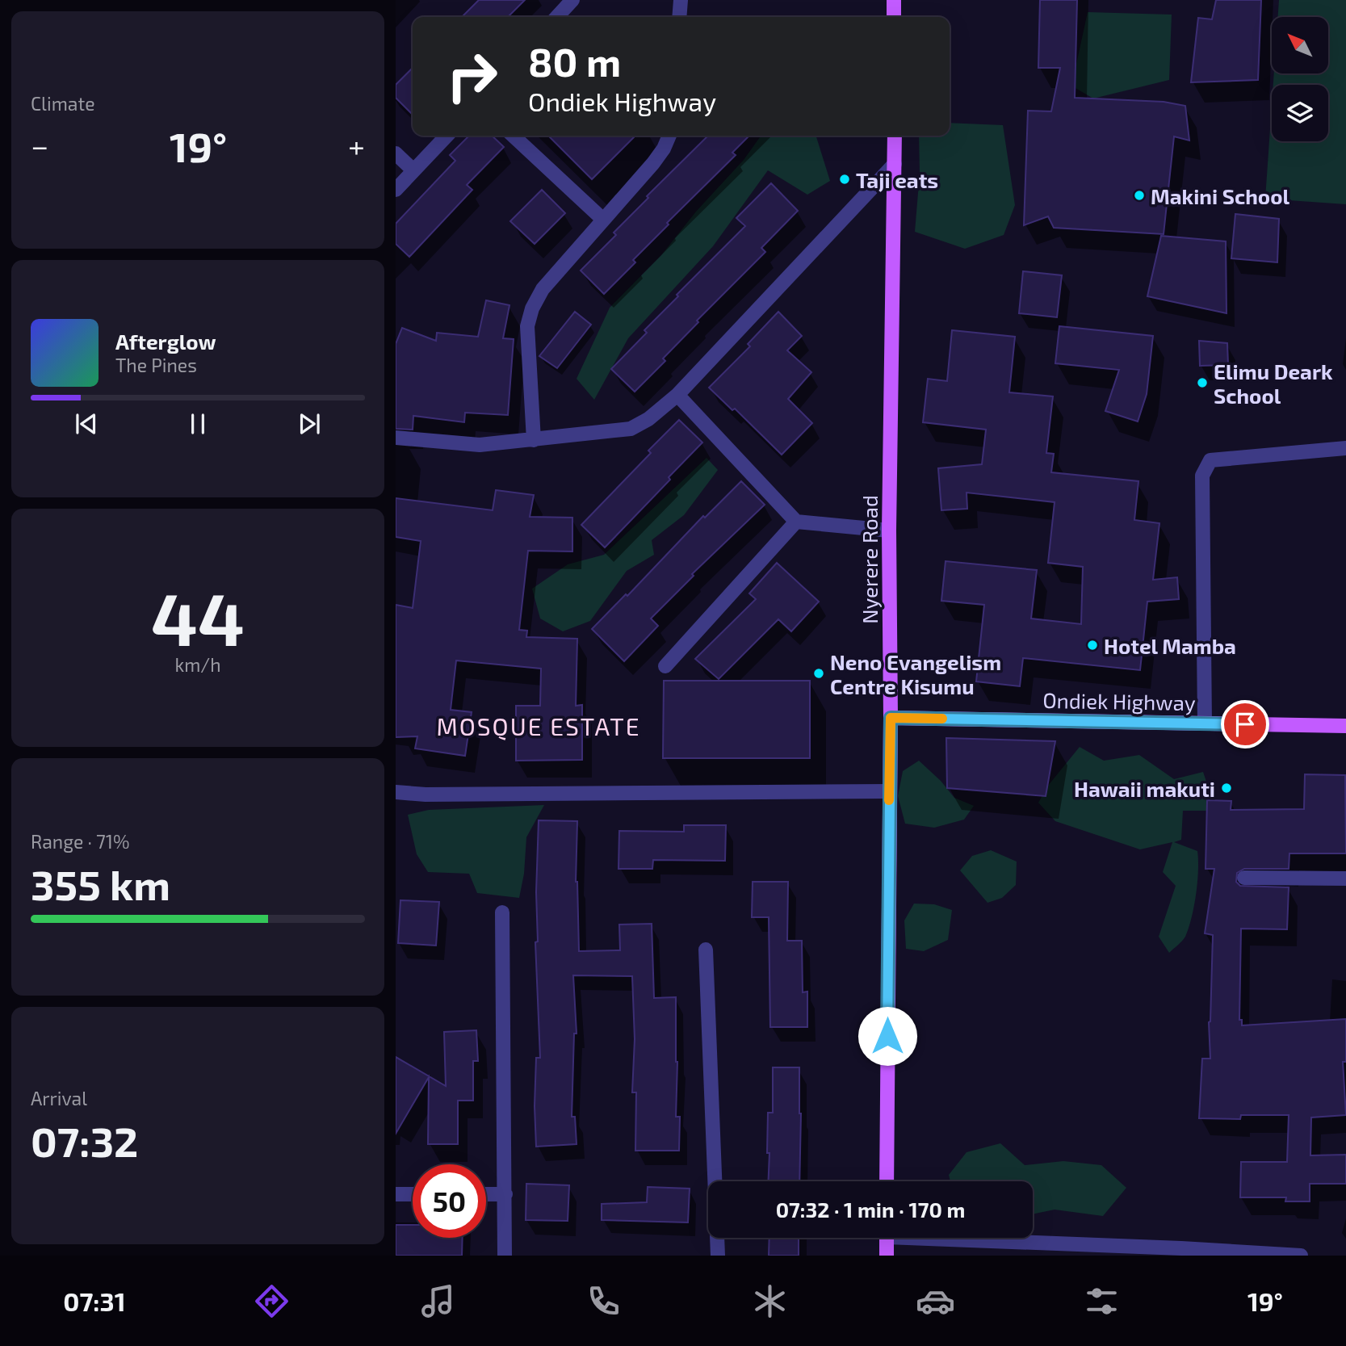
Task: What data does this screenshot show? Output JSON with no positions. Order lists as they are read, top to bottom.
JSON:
{
  "streets": {
    "main road": ["Nyerere Road", "Ondiek Highway"]
  },
  "crossings": [
    ["Nyerere Road", "Ondiek Highway"]
  ],
  "districts": ["MOSQUE ESTATE"],
  "places": [
    "Taji eats",
    "Makini School",
    "Elimu Deark School",
    "Hotel Mamba",
    "Neno Evangelism Centre Kisumu",
    "Hawaii makuti"
  ],
  "north": "top left",
  "page": {
    "tile": [
      "Climate",
      ["44", "km/h"],
      ["Range · 71%", "355 km"],
      ["Arrival", "07:32"]
    ],
    "turn": ["80 m", "Ondiek Highway"],
    "heat": ["−", "19°", "+"],
    "song": ["Afterglow", "The Pines"],
    "limit": "50",
    "trip": "07:32 · 1 min · 170 m",
    "tabs": ["07:31", "19°"]
  }
}
